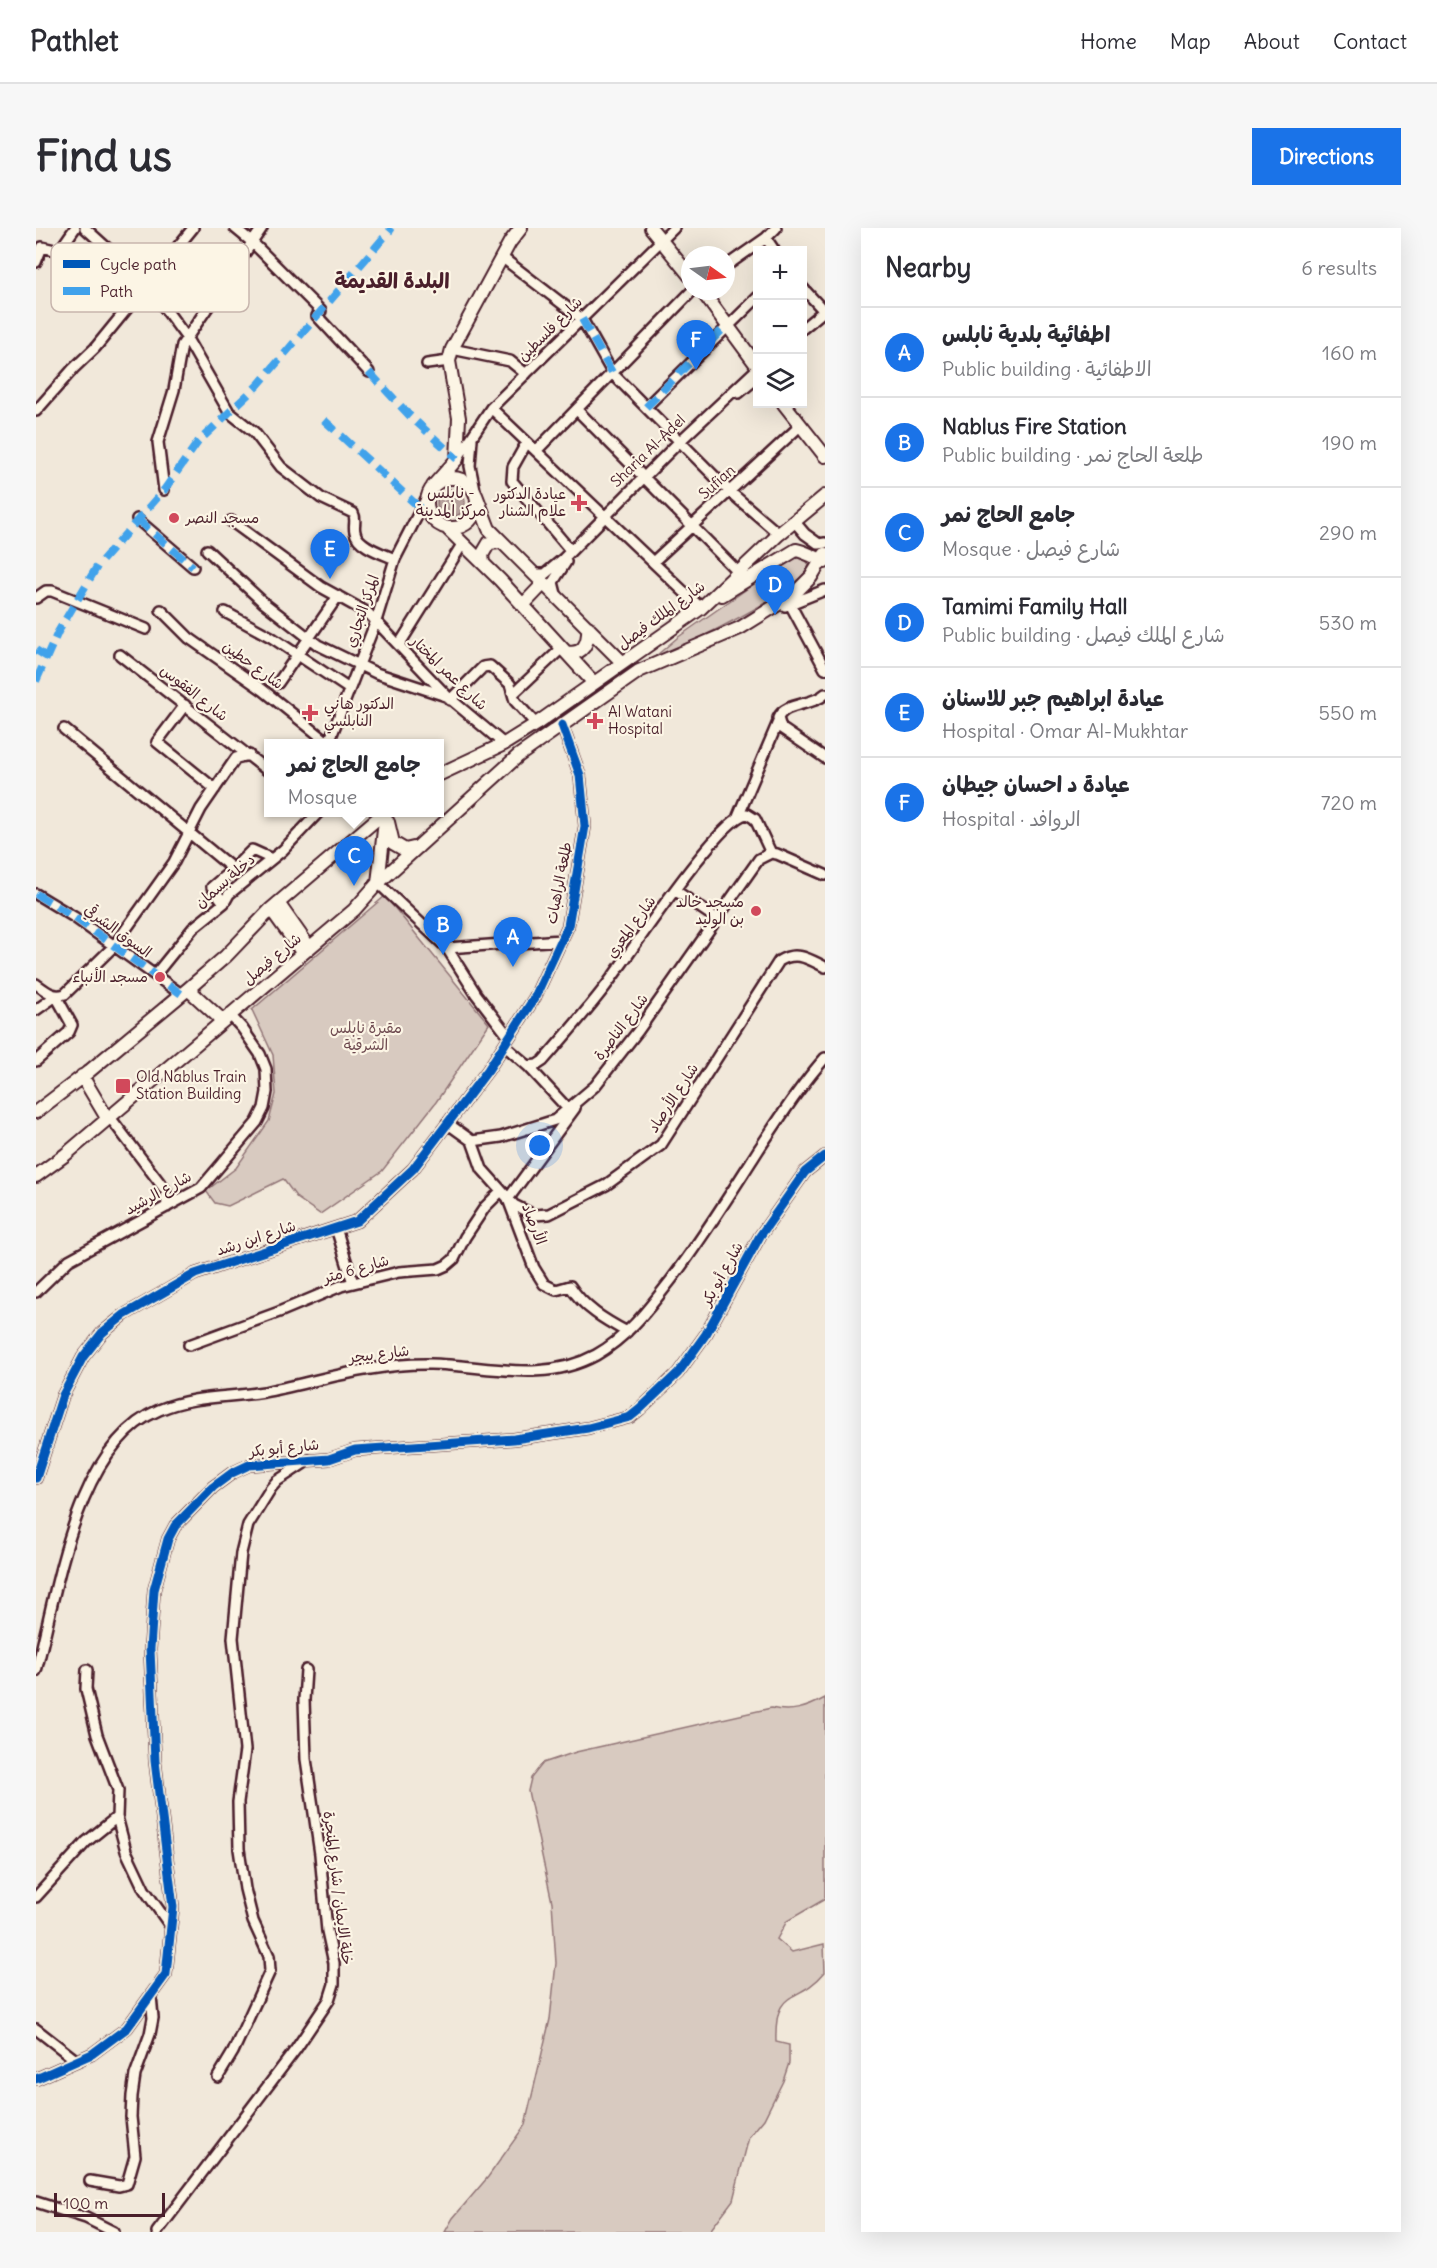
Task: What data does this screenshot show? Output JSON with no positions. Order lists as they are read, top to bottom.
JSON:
{
  "streets": {
    "main road": ["شارع الملك فيصل", "شارع فيصل"],
    "street": [
      "شارع فلسطين",
      "Sharia Al-Adel",
      "Sufian",
      "المركز التجاري",
      "شارع حطين",
      "شارع عمر المختار",
      "شارع الفقوس",
      "دخلة بسمان",
      "طلعة الراهبات",
      "شارع المعري",
      "السوق الشرقي",
      "شارع الناصرة",
      "شارع الأرصاد",
      "شارع الرشيد",
      "الأرصاد",
      "شارع ابن رشد",
      "شارع 6 متر",
      "شارع أبو بكر",
      "شارع بيجر",
      "خلة الايمان / شارع المنجرة"
    ]
  },
  "crossings": [
    ["المركز التجاري", "شارع عمر المختار"],
    ["شارع الملك فيصل", "شارع عمر المختار"],
    ["دخلة بسمان", "السوق الشرقي"],
    ["طلعة الراهبات", "شارع فيصل"],
    ["طلعة الراهبات", "شارع ابن رشد"],
    ["شارع فيصل", "شارع الرشيد"],
    ["شارع الناصرة", "شارع الأرصاد"],
    ["شارع الناصرة", "الأرصاد"],
    ["شارع الأرصاد", "الأرصاد"],
    ["شارع الأرصاد", "شارع 6 متر"],
    ["الأرصاد", "شارع بيجر"]
  ],
  "districts": ["البلدة القديمة", "نابلس - مركز المدينة"],
  "parks": ["مقبرة نابلس الشرقية"],
  "places": {
    "health": ["عيادة الدكتور علام الشنار", "الدكتور هاني النابلسي", "Al Watani Hospital"],
    "other": ["مسجد النصر", "مسجد خالد بن الوليد", "مسجد الأنباء"],
    "transit": ["Old Nablus Train Station Building"]
  },
  "legend": ["Cycle path", "Path"],
  "scale_bar": "100 m",
  "north": "right",
  "page": {
    "header": "Pathlet",
    "nav": [
      "Home",
      "Map",
      "About",
      "Contact"
    ],
    "buttons": "Directions",
    "title": "Find us",
    "heading": ["Nearby", "6 results"],
    "map_buttons": ["+", "−"],
    "list": [
      {
        "mark": "A",
        "name": "اطفائية بلدية نابلس",
        "note": "Public building · الاطفائية",
        "value": "160 m"
      },
      {
        "mark": "B",
        "name": "Nablus Fire Station",
        "note": "Public building · طلعة الحاج نمر",
        "value": "190 m"
      },
      {
        "mark": "C",
        "name": "جامع الحاج نمر",
        "note": "Mosque · شارع فيصل",
        "value": "290 m"
      },
      {
        "mark": "D",
        "name": "Tamimi Family Hall",
        "note": "Public building · شارع الملك فيصل",
        "value": "530 m"
      },
      {
        "mark": "E",
        "name": "عيادة ابراهيم جبر للاسنان",
        "note": "Hospital · Omar Al-Mukhtar",
        "value": "550 m"
      },
      {
        "mark": "F",
        "name": "عيادة د احسان جيطان",
        "note": "Hospital · الروافد",
        "value": "720 m"
      }
    ],
    "pins": [
      "F",
      "E",
      "D",
      "C",
      "B",
      "A"
    ],
    "popup": ["جامع الحاج نمر", "Mosque"],
    "scale": "100 m"
  }
}
